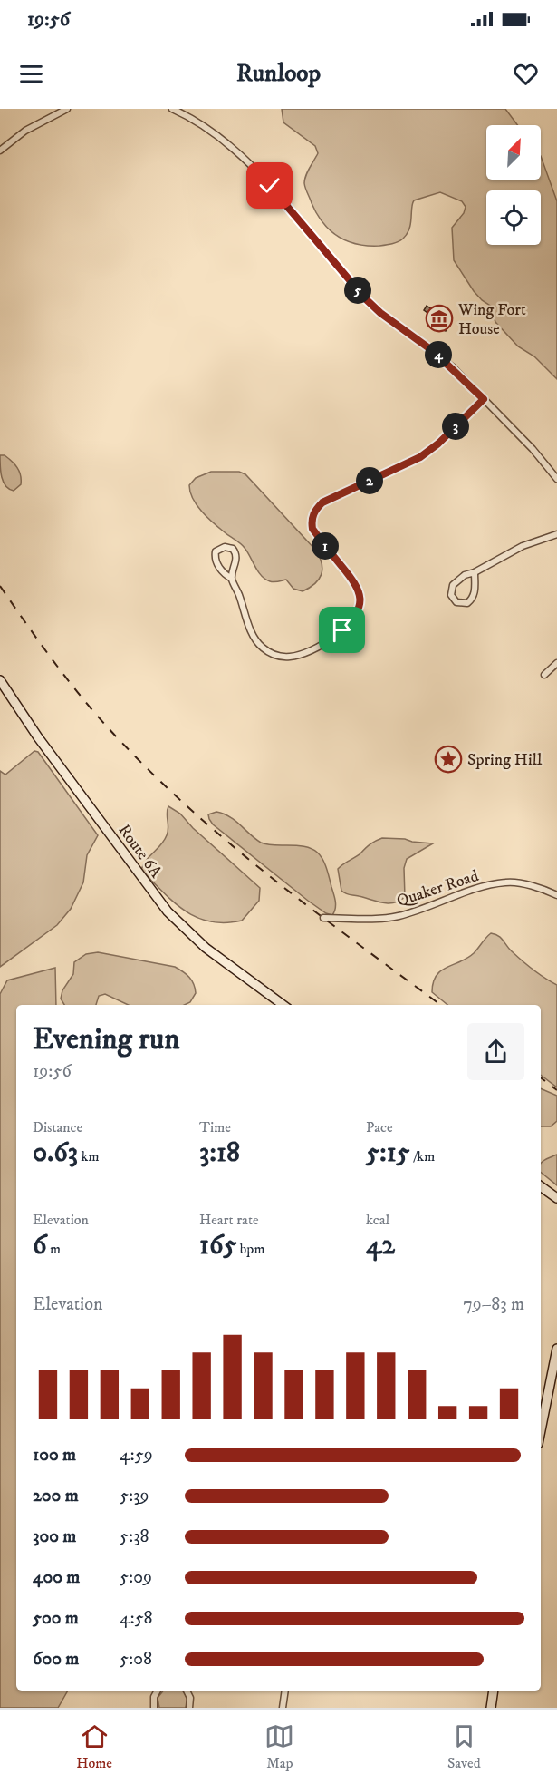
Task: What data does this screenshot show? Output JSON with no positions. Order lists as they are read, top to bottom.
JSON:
{
  "streets": {
    "main road": ["Route 6A"],
    "street": ["Quaker Road"]
  },
  "places": {
    "museum": ["Wing Fort House"],
    "place": ["Spring Hill"]
  },
  "north": "top right",
  "page": {
    "status": "19:56",
    "header": "Runloop",
    "pins": [
      "5",
      "4",
      "3",
      "2",
      "1"
    ],
    "heading": ["Evening run", "19:56"],
    "stats": [
      ["Distance", "0.63 km"],
      ["Time", "3:18"],
      ["Pace", "5:15 /km"],
      ["Elevation", "6 m"],
      ["Heart rate", "165 bpm"],
      ["kcal", "42"]
    ],
    "chart": ["Elevation", "79–83 m"],
    "list": [
      {
        "name": "100 m",
        "note": "4:59"
      },
      {
        "name": "200 m",
        "note": "5:39"
      },
      {
        "name": "300 m",
        "note": "5:38"
      },
      {
        "name": "400 m",
        "note": "5:09"
      },
      {
        "name": "500 m",
        "note": "4:58"
      },
      {
        "name": "600 m",
        "note": "5:08"
      }
    ],
    "tabs": ["Home", "Map", "Saved"]
  }
}
